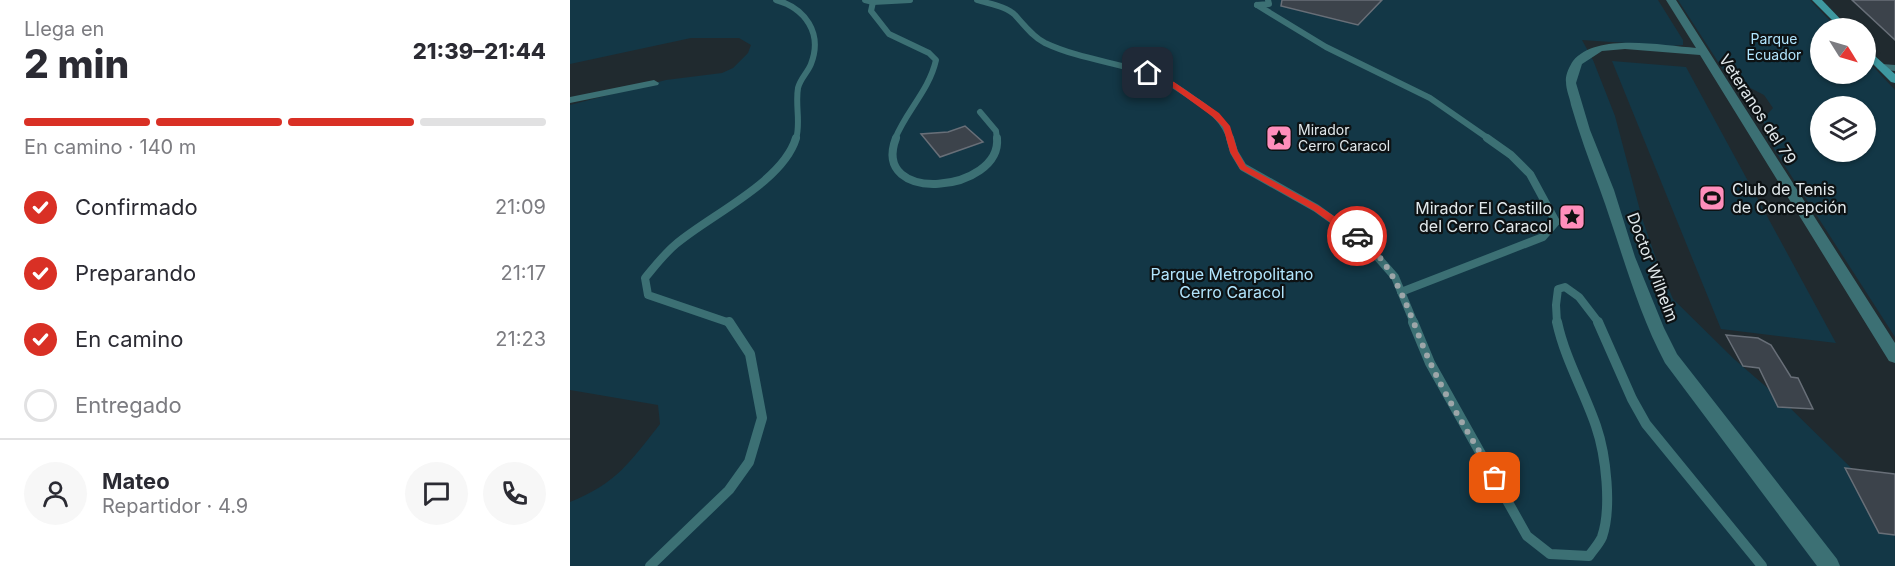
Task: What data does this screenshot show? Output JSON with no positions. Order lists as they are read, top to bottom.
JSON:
{
  "streets": {
    "street": ["Veteranos del 79", "Doctor Wilhelm"]
  },
  "crossings": [
    ["Veteranos del 79", "Doctor Wilhelm"]
  ],
  "parks": ["Parque Ecuador", "Parque Metropolitano Cerro Caracol"],
  "places": {
    "place": ["Mirador Cerro Caracol", "Mirador El Castillo del Cerro Caracol"],
    "sports": ["Club de Tenis de Concepción"]
  },
  "north": "bottom right",
  "page": {
    "heading": ["2 min", "Llega en", "21:39–21:44"],
    "panel": ["Mateo", "Repartidor · 4.9"],
    "bar": "En camino · 140 m",
    "list": [
      ["Confirmado", "21:09"],
      ["Preparando", "21:17"],
      ["En camino", "21:23"],
      "Entregado"
    ]
  }
}
